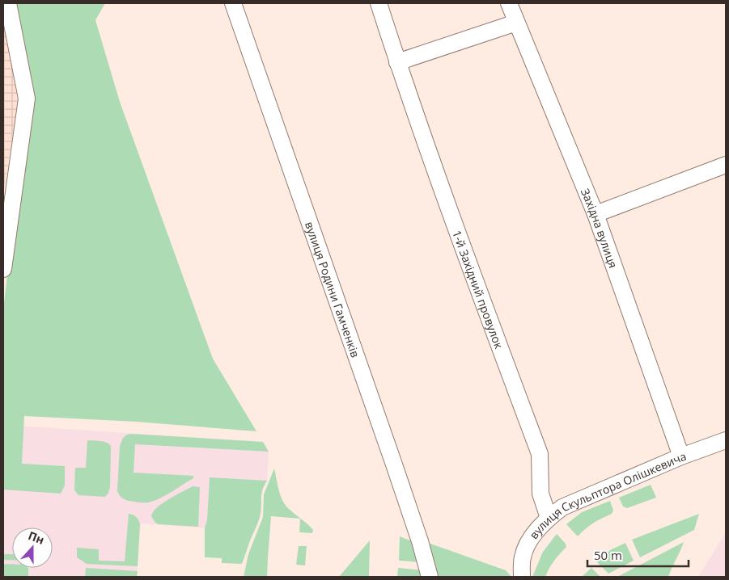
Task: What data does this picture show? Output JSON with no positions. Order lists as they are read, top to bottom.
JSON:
{
  "streets": {
    "street": [
      "Західна вулиця",
      "вулиця Родини Гамченків",
      "1-й Західний провулок",
      "вулиця Скульптора Олішкевича"
    ]
  },
  "crossings": [
    ["Західна вулиця", "вулиця Скульптора Олішкевича"],
    ["1-й Західний провулок", "вулиця Скульптора Олішкевича"]
  ],
  "scale_bar": "50 m",
  "north": "top"
}
